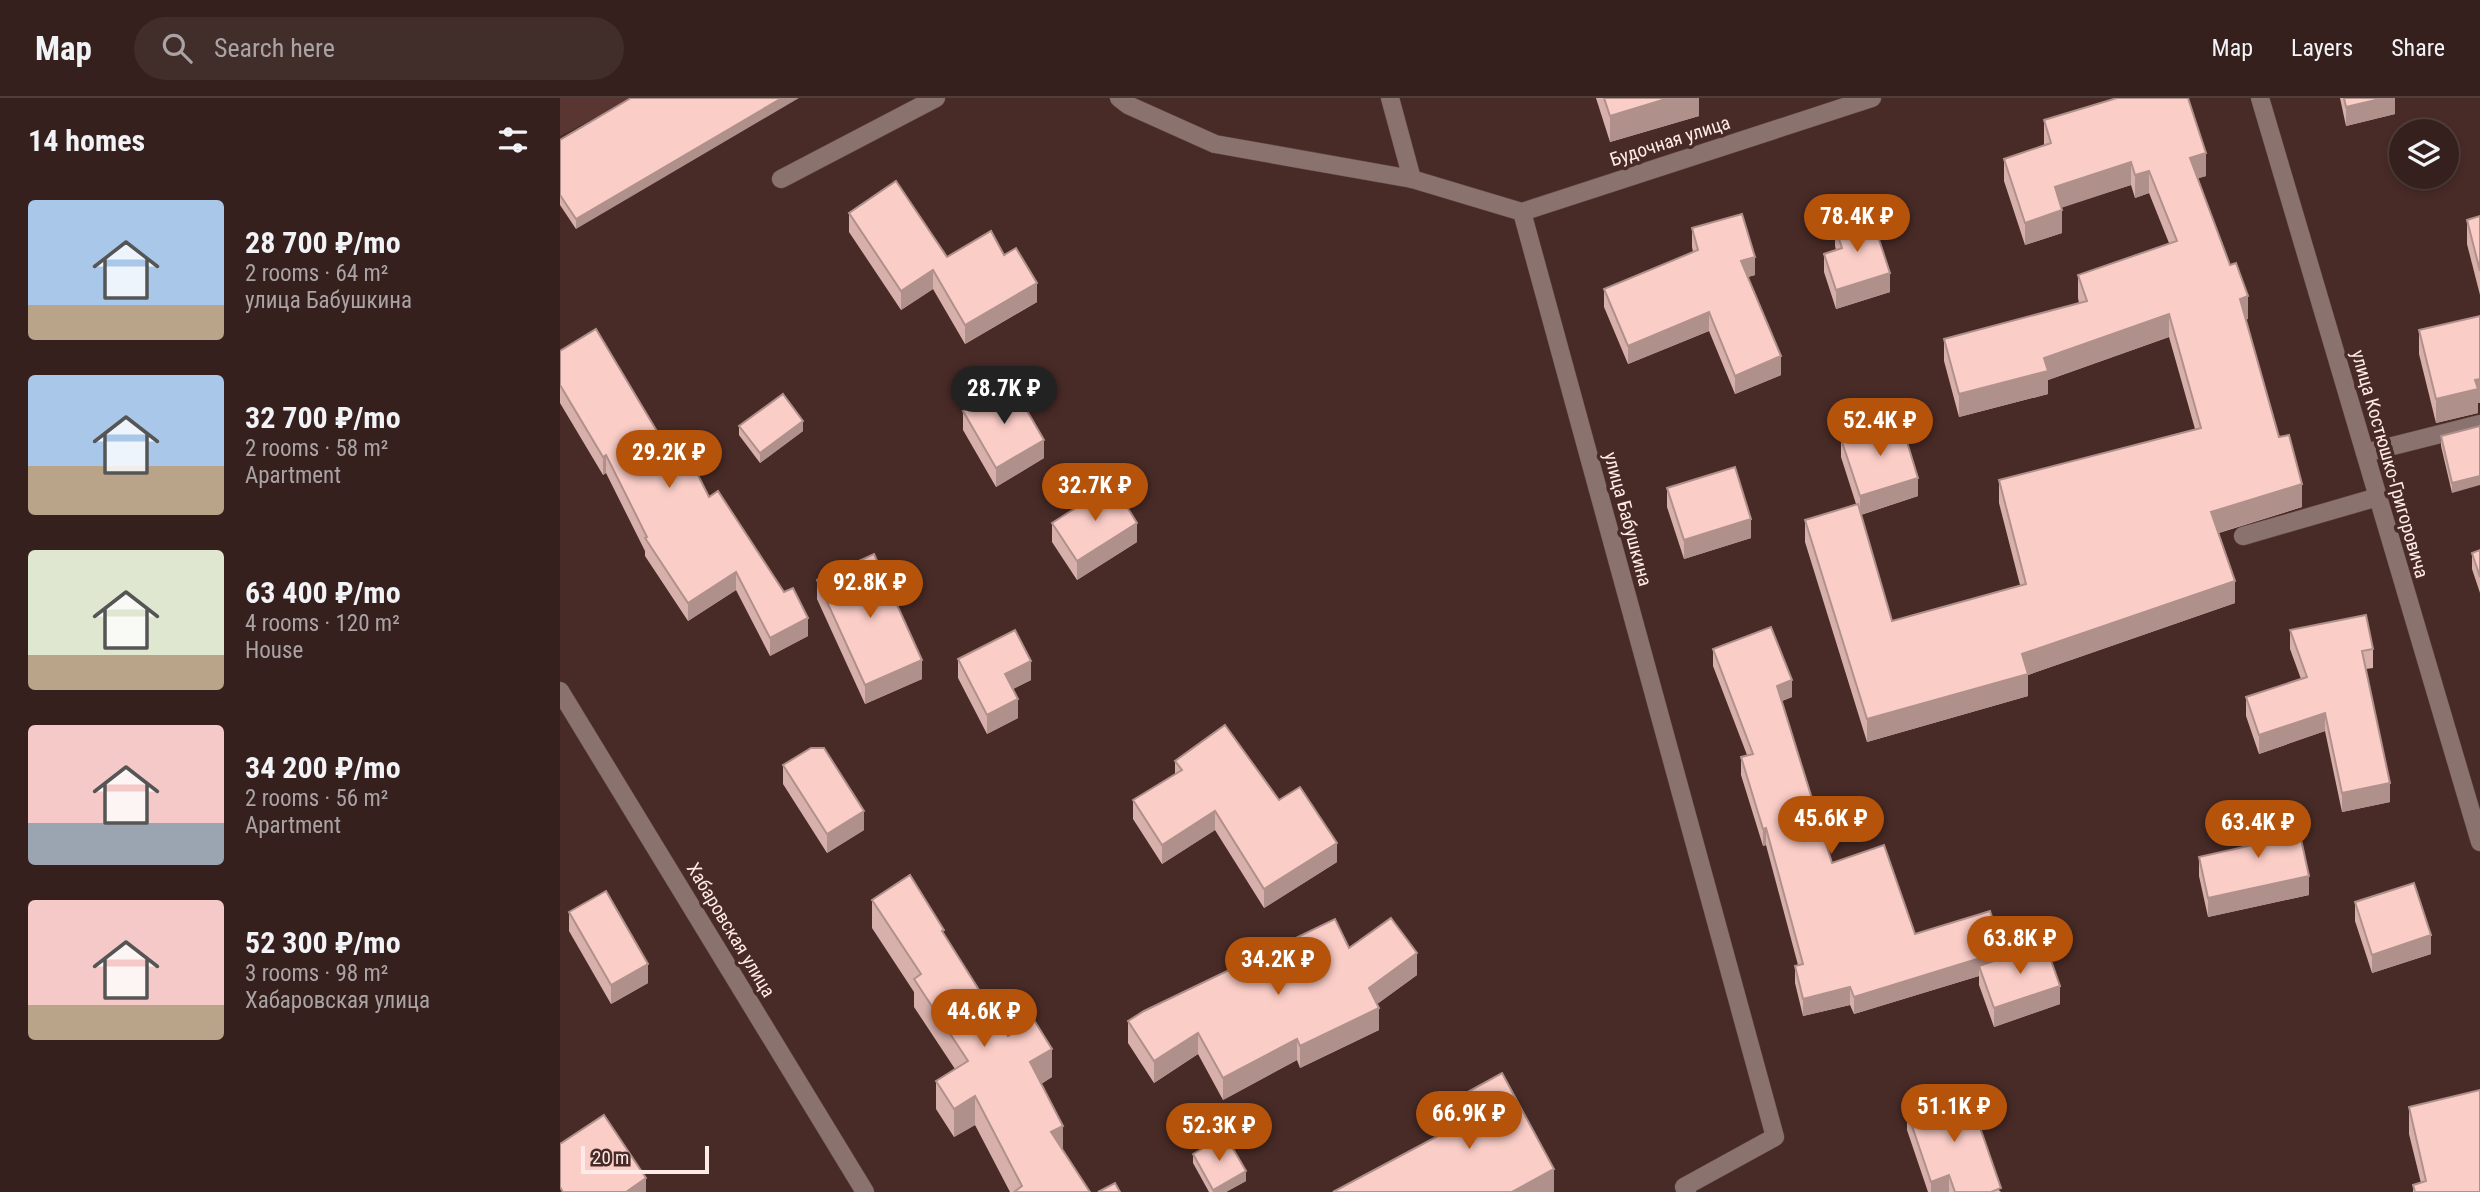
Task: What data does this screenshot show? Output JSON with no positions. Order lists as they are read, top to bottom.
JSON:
{
  "streets": {
    "street": [
      "Будочная улица",
      "улица Костюшко-Григоровича",
      "улица Бабушкина",
      "Хабаровская улица"
    ]
  },
  "crossings": [
    ["Будочная улица", "улица Бабушкина"]
  ],
  "scale_bar": "20 m",
  "page": {
    "header": "Map",
    "search": "Search here",
    "nav": ["Map", "Layers", "Share"],
    "heading": "14 homes",
    "list": [
      {
        "name": "28 700 ₽/mo",
        "note": "2 rooms · 64 m² · улица Бабушкина"
      },
      {
        "name": "32 700 ₽/mo",
        "note": "2 rooms · 58 m² · Apartment"
      },
      {
        "name": "63 400 ₽/mo",
        "note": "4 rooms · 120 m² · House"
      },
      {
        "name": "34 200 ₽/mo",
        "note": "2 rooms · 56 m² · Apartment"
      },
      {
        "name": "52 300 ₽/mo",
        "note": "3 rooms · 98 m² · Хабаровская улица"
      }
    ],
    "price": [
      "78.4K ₽",
      "28.7K ₽",
      "52.4K ₽",
      "29.2K ₽",
      "32.7K ₽",
      "92.8K ₽",
      "45.6K ₽",
      "63.4K ₽",
      "63.8K ₽",
      "34.2K ₽",
      "44.6K ₽",
      "51.1K ₽",
      "66.9K ₽",
      "52.3K ₽"
    ],
    "scale": "20 m"
  }
}
